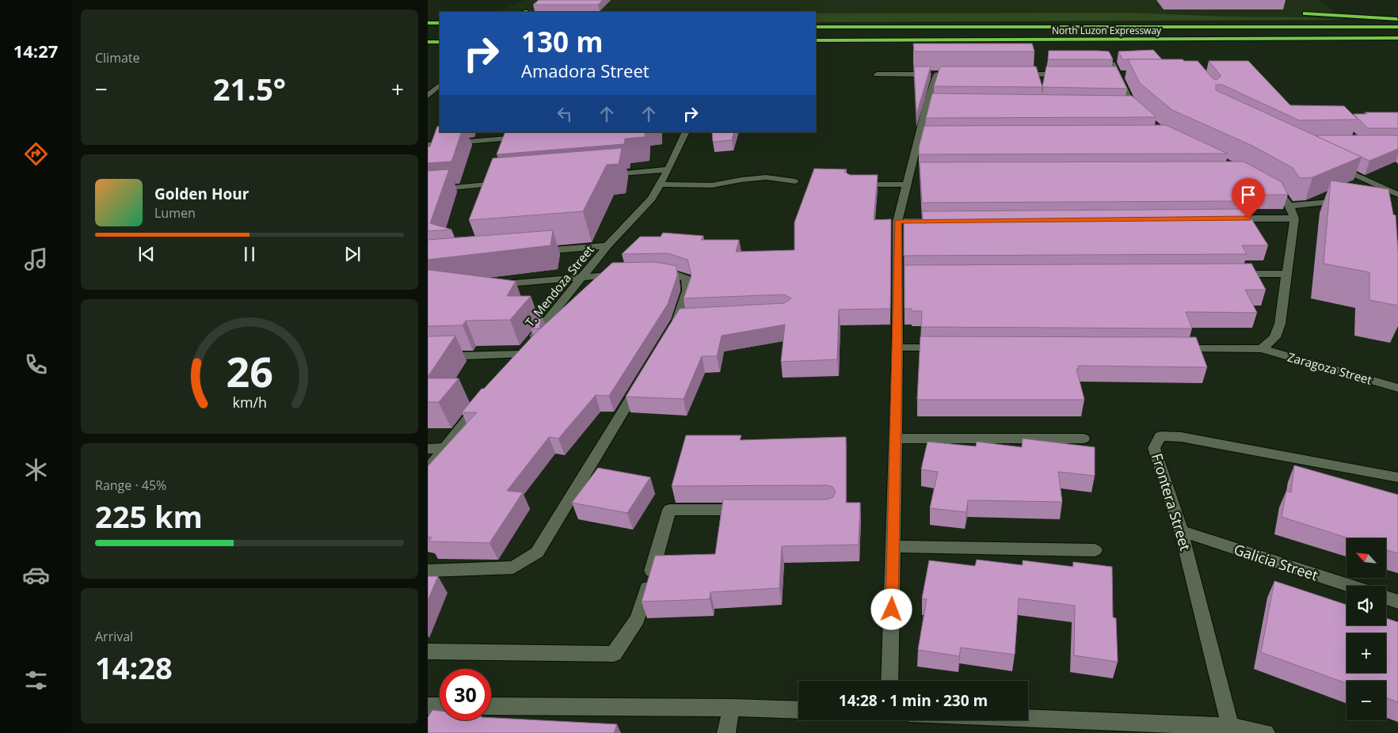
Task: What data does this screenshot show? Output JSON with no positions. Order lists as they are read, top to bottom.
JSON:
{
  "streets": {
    "highway": ["North Luzon Expressway"],
    "street": [
      "T. Mendoza Street",
      "Zaragoza Street",
      "Frontera Street",
      "Galicia Street"
    ]
  },
  "crossings": [
    ["Frontera Street", "Galicia Street"]
  ],
  "north": "top left",
  "page": {
    "tabs": "14:27",
    "tile": [
      "Climate",
      ["Range · 45%", "225 km"],
      ["Arrival", "14:28"]
    ],
    "turn": ["130 m", "Amadora Street"],
    "heat": ["−", "21.5°", "+"],
    "song": ["Golden Hour", "Lumen"],
    "map_buttons": ["+", "−"],
    "limit": "30",
    "trip": "14:28 · 1 min · 230 m",
    "gauge": ["26", "km/h"]
  }
}
